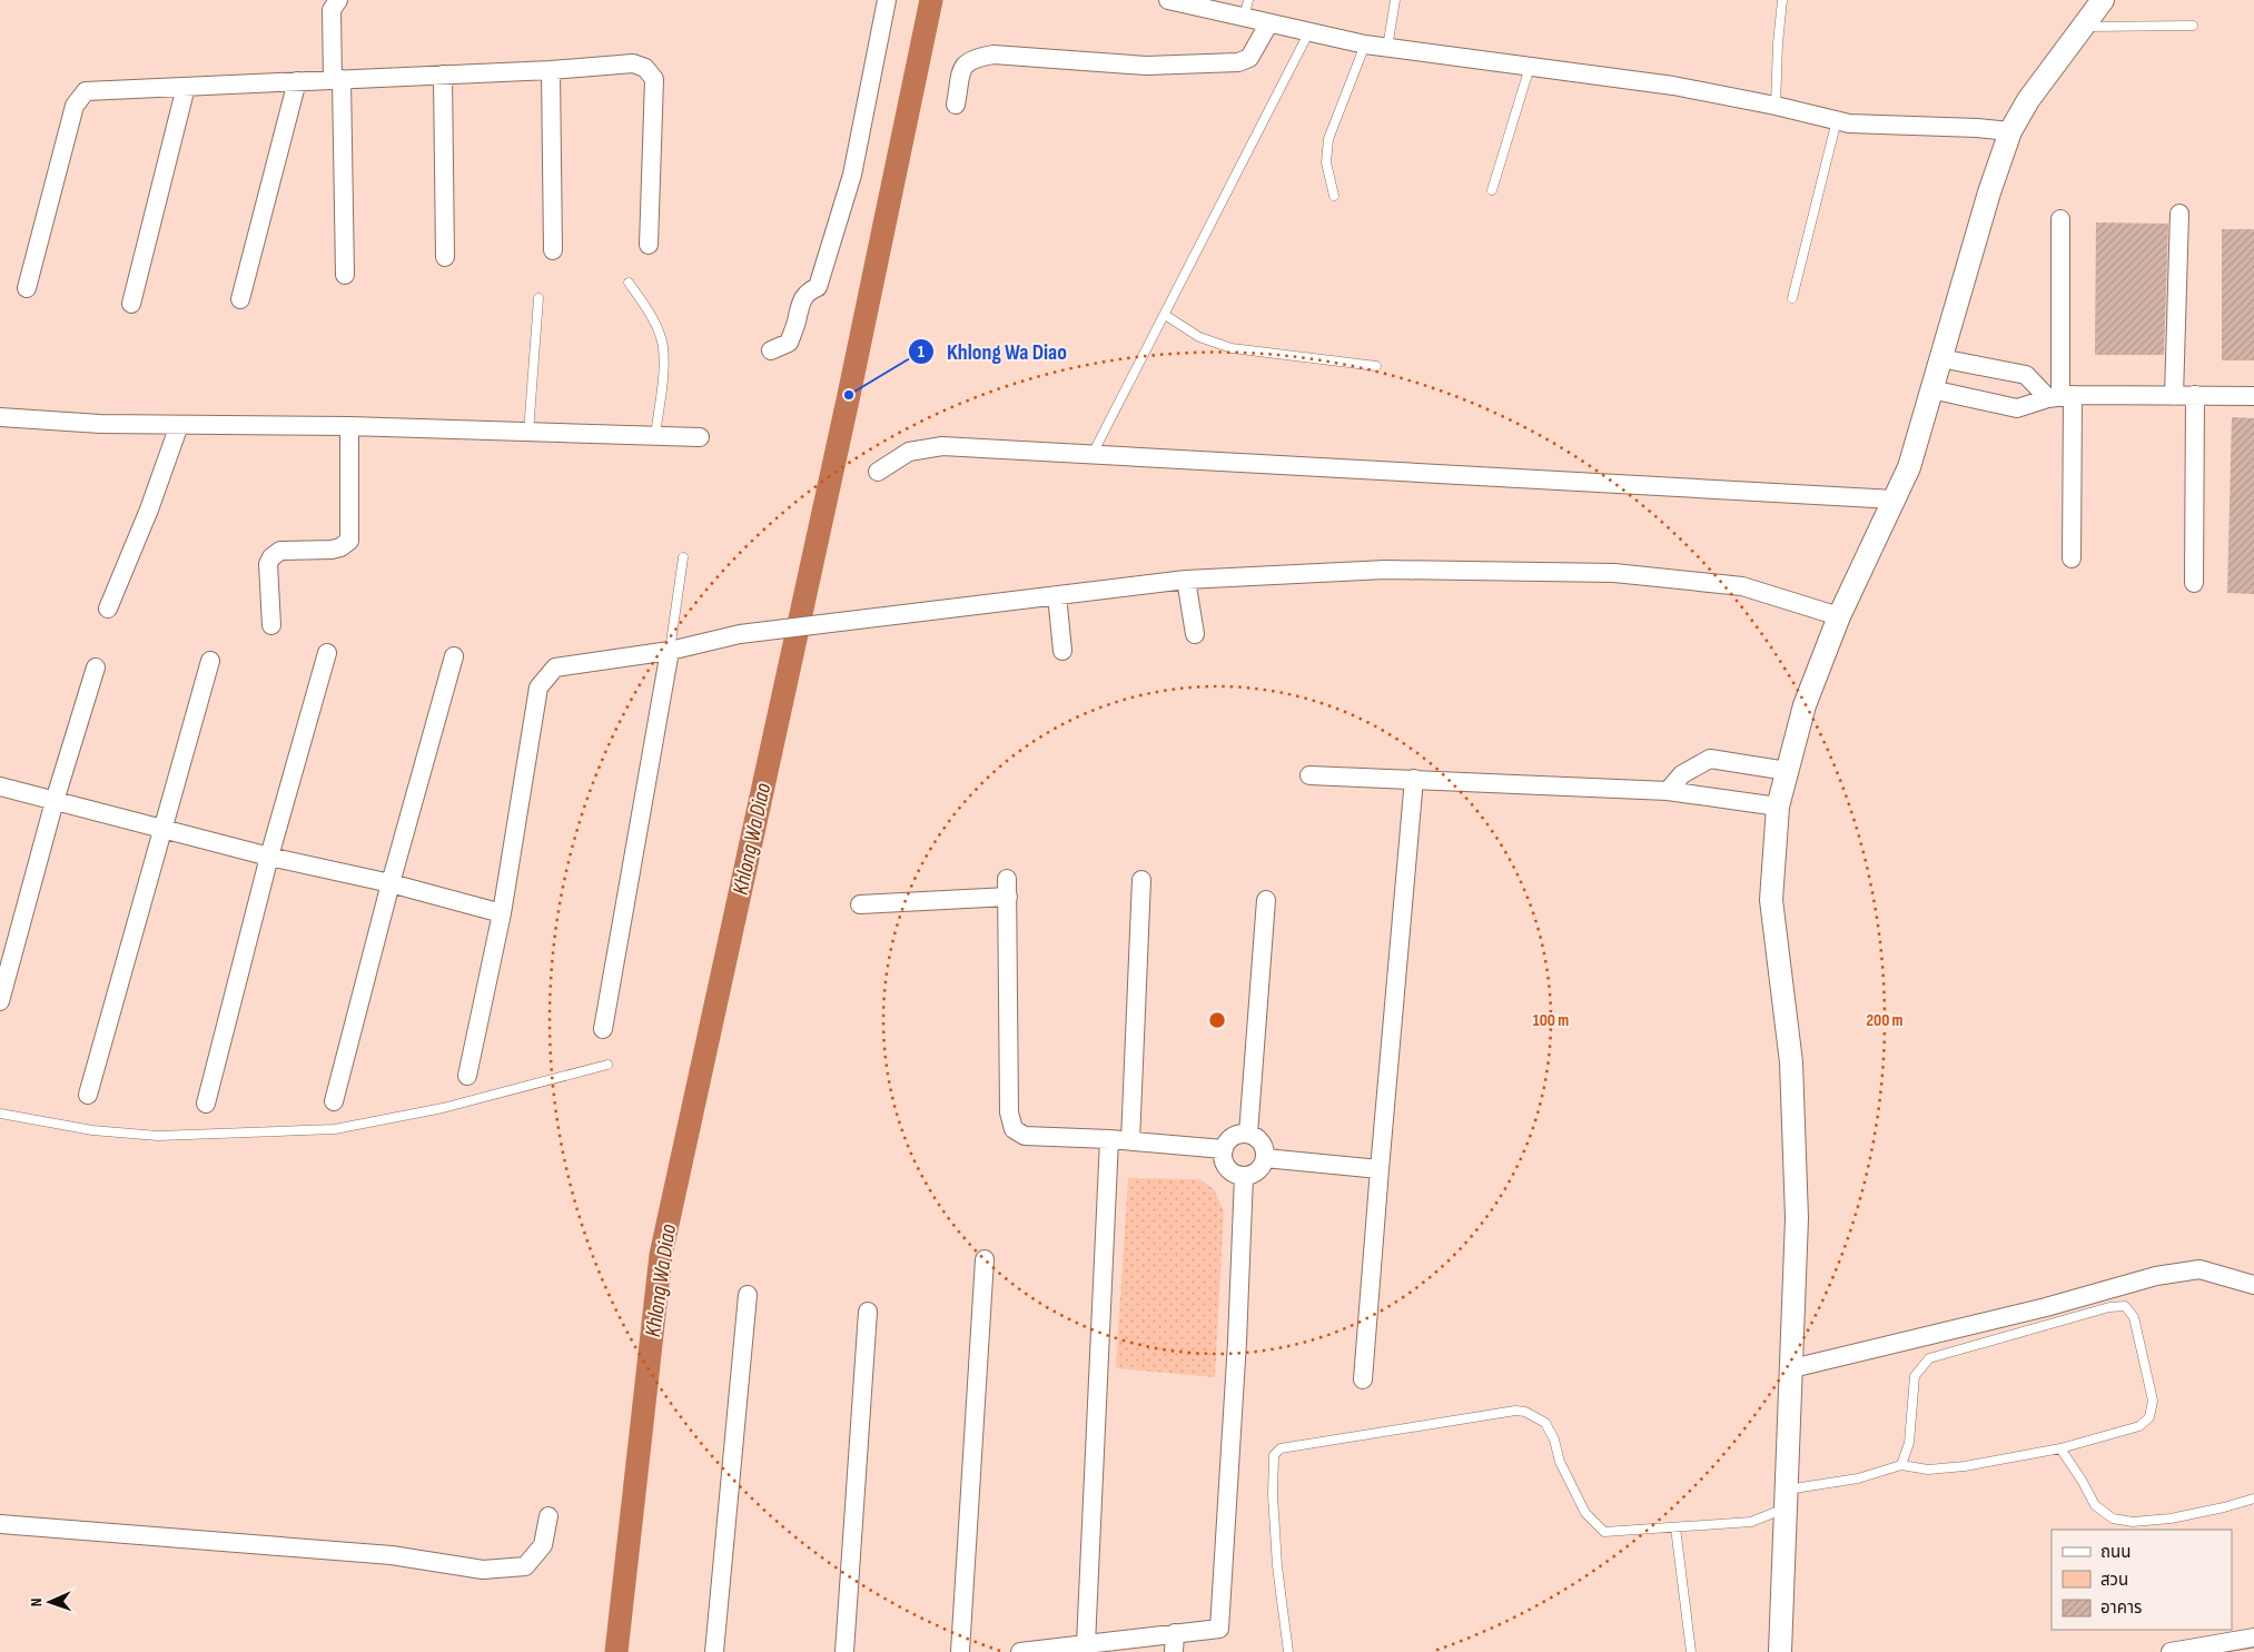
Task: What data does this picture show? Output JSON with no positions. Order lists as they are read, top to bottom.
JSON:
{
  "water": ["Khlong Wa Diao"],
  "places": ["Khlong Wa Diao"],
  "legend": ["ถนน", "สวน", "อาคาร"],
  "north": "left",
  "rings": ["100 m", "200 m"]
}
